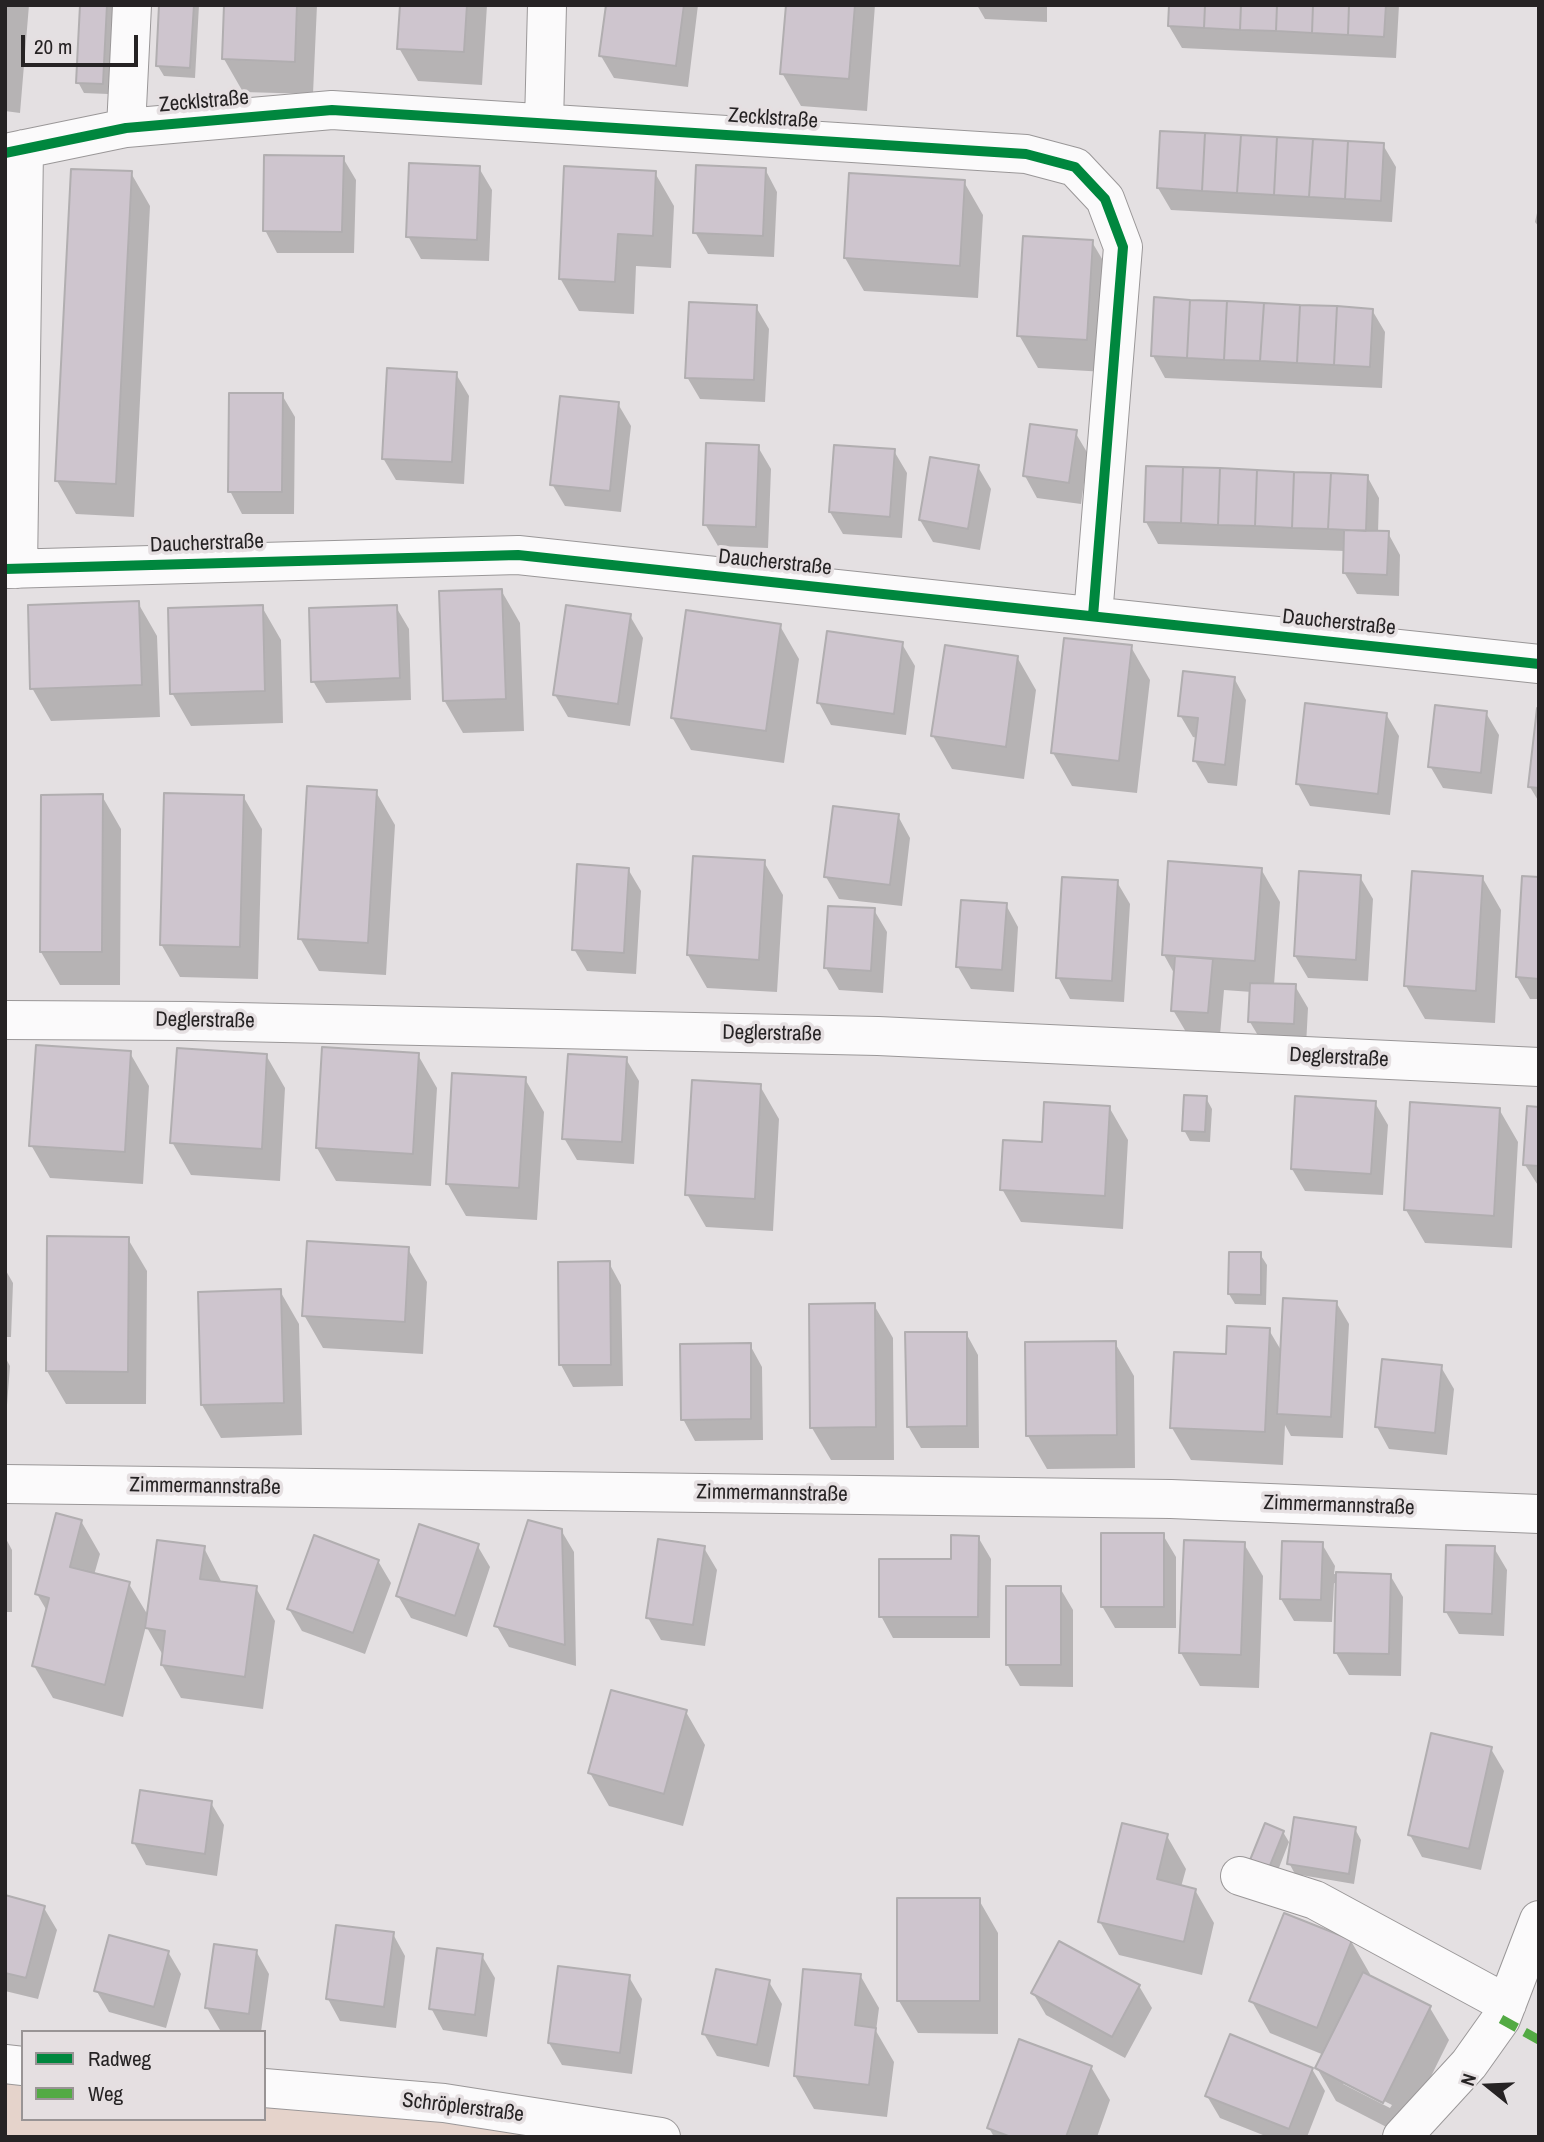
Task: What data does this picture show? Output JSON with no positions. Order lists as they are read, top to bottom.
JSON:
{
  "streets": {
    "street": [
      "Zecklstraße",
      "Daucherstraße",
      "Deglerstraße",
      "Zimmermannstraße",
      "Schröplerstraße"
    ]
  },
  "crossings": [
    ["Zecklstraße", "Daucherstraße"]
  ],
  "legend": ["Radweg", "Weg"],
  "scale_bar": "20 m",
  "north": "left"
}
